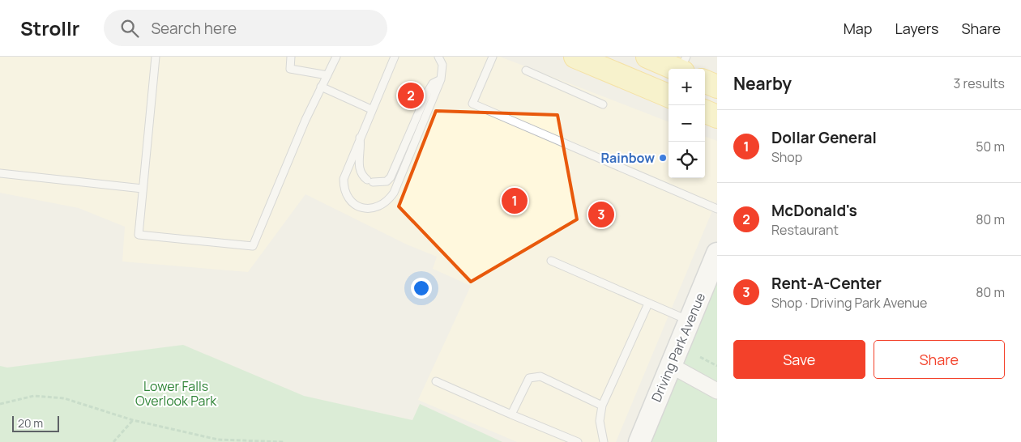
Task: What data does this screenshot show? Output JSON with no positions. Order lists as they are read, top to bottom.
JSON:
{
  "streets": {
    "main road": ["Driving Park Avenue"]
  },
  "parks": ["Lower Falls Overlook Park"],
  "places": ["Rainbow"],
  "scale_bar": "20 m",
  "page": {
    "header": "Strollr",
    "search": "Search here",
    "nav": ["Map", "Layers", "Share"],
    "heading": ["Nearby", "3 results"],
    "map_buttons": ["+", "−"],
    "pins": ["2", "1", "3"],
    "list": [
      {
        "mark": "1",
        "name": "Dollar General",
        "note": "Shop",
        "value": "50 m"
      },
      {
        "mark": "2",
        "name": "McDonald's",
        "note": "Restaurant",
        "value": "80 m"
      },
      {
        "mark": "3",
        "name": "Rent-A-Center",
        "note": "Shop · Driving Park Avenue",
        "value": "80 m"
      }
    ],
    "buttons": ["Save", "Share"],
    "scale": "20 m"
  }
}
